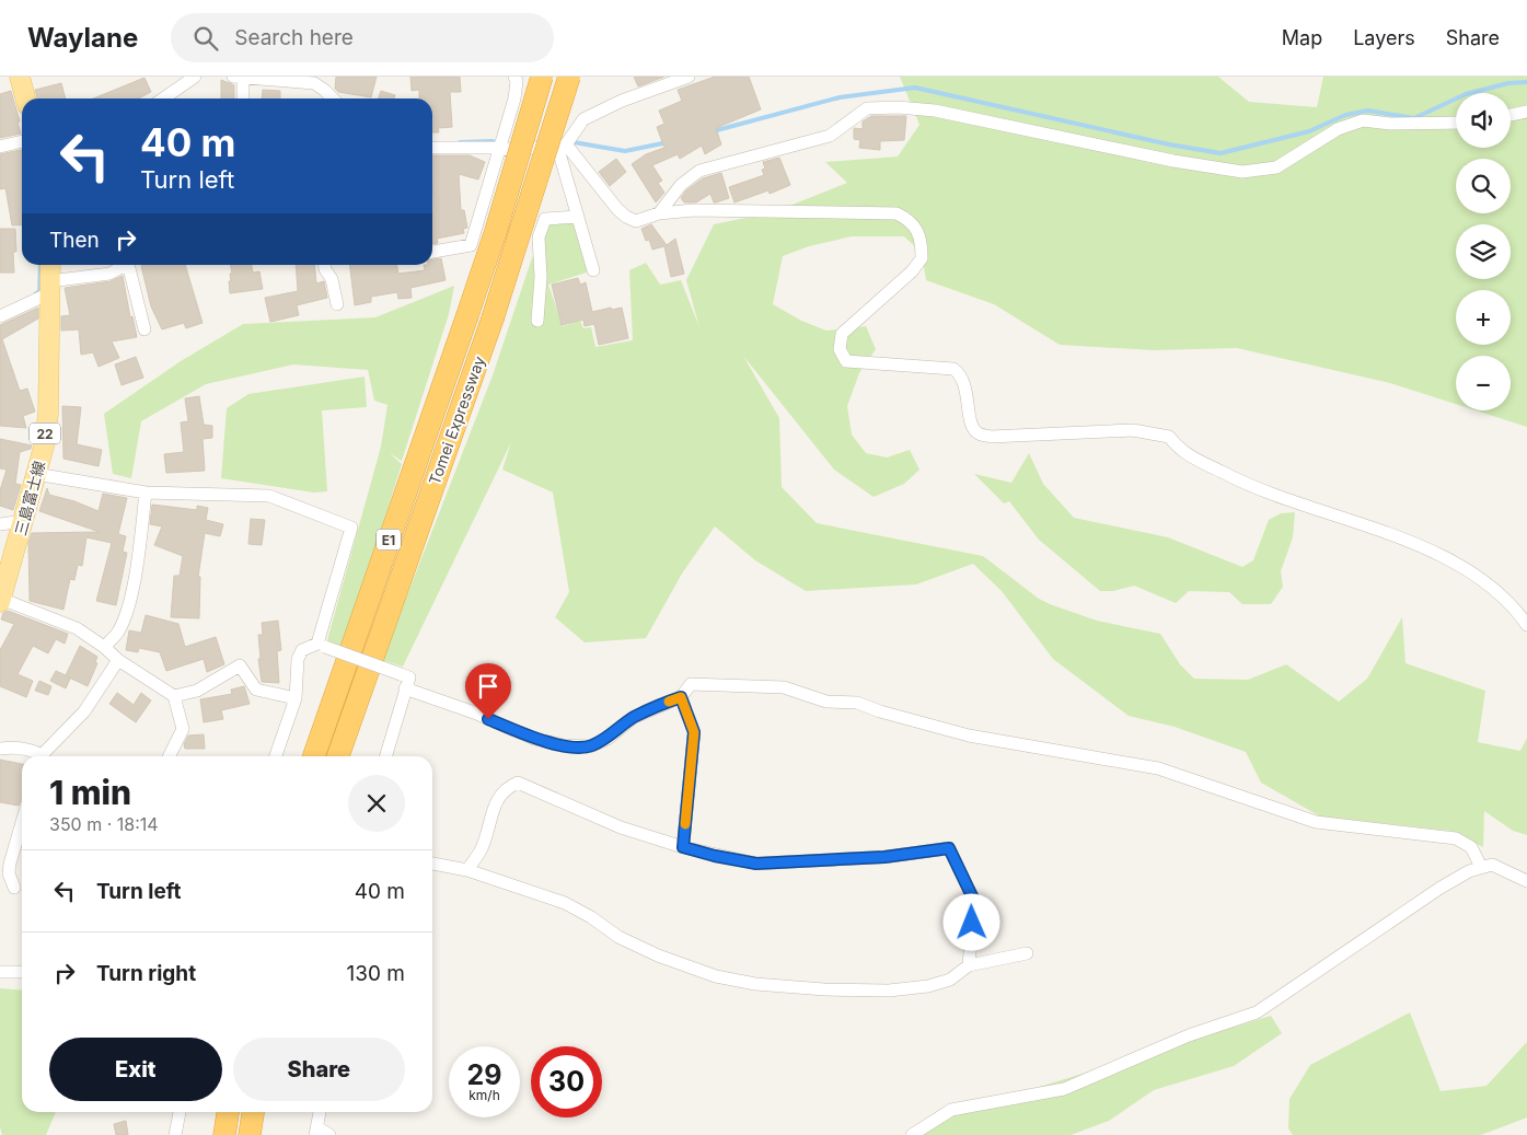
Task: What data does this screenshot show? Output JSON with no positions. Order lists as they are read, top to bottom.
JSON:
{
  "streets": {
    "highway": ["Tomei Expressway", "E1"],
    "main road": ["22", "三島富士線"]
  },
  "page": {
    "header": "Waylane",
    "search": "Search here",
    "nav": ["Map", "Layers", "Share"],
    "map_buttons": ["+", "−"],
    "turn": ["40 m", "Turn left"],
    "then": "Then",
    "heading": ["1 min", "350 m · 18:14"],
    "list": [
      {
        "name": "Turn left",
        "value": "40 m"
      },
      {
        "name": "Turn right",
        "value": "130 m"
      }
    ],
    "buttons": ["Exit", "Share"],
    "speed": "29 km/h",
    "limit": "30"
  }
}
